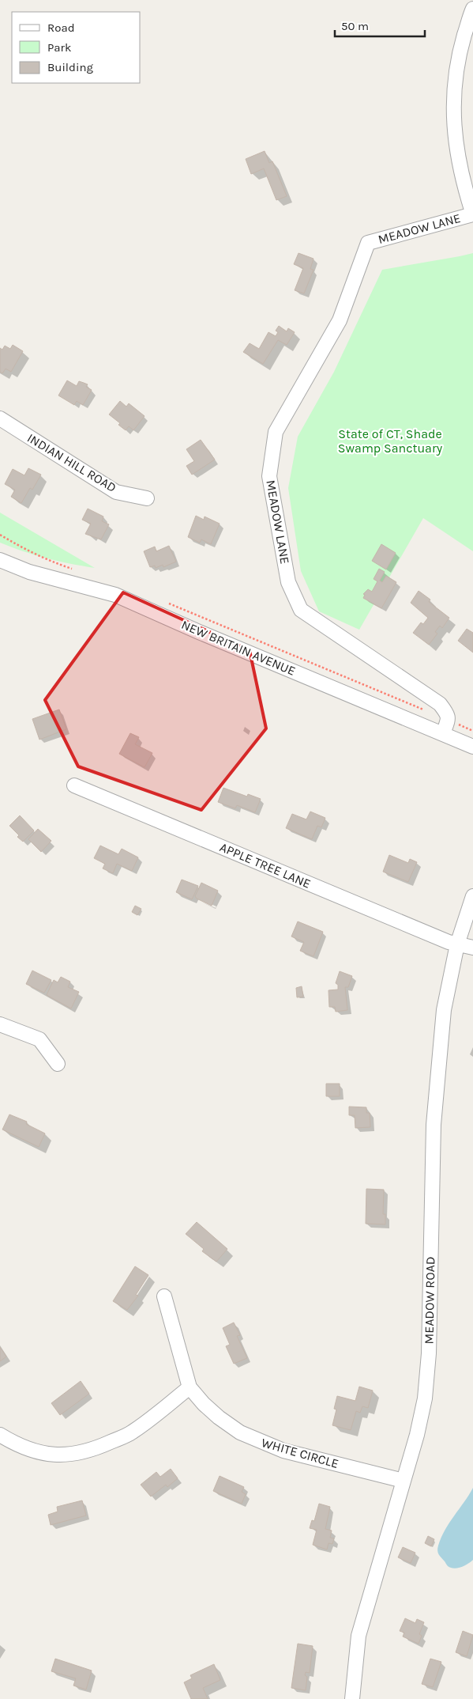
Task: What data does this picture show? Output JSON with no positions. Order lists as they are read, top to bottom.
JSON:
{
  "streets": {
    "street": [
      "MEADOW LANE",
      "INDIAN HILL ROAD",
      "NEW BRITAIN AVENUE",
      "APPLE TREE LANE",
      "MEADOW ROAD",
      "WHITE CIRCLE"
    ]
  },
  "crossings": [
    ["MEADOW LANE", "NEW BRITAIN AVENUE"],
    ["APPLE TREE LANE", "MEADOW ROAD"],
    ["MEADOW ROAD", "WHITE CIRCLE"]
  ],
  "parks": ["State of CT, Shade Swamp Sanctuary"],
  "legend": ["Road", "Park", "Building"],
  "scale_bar": "50 m"
}
